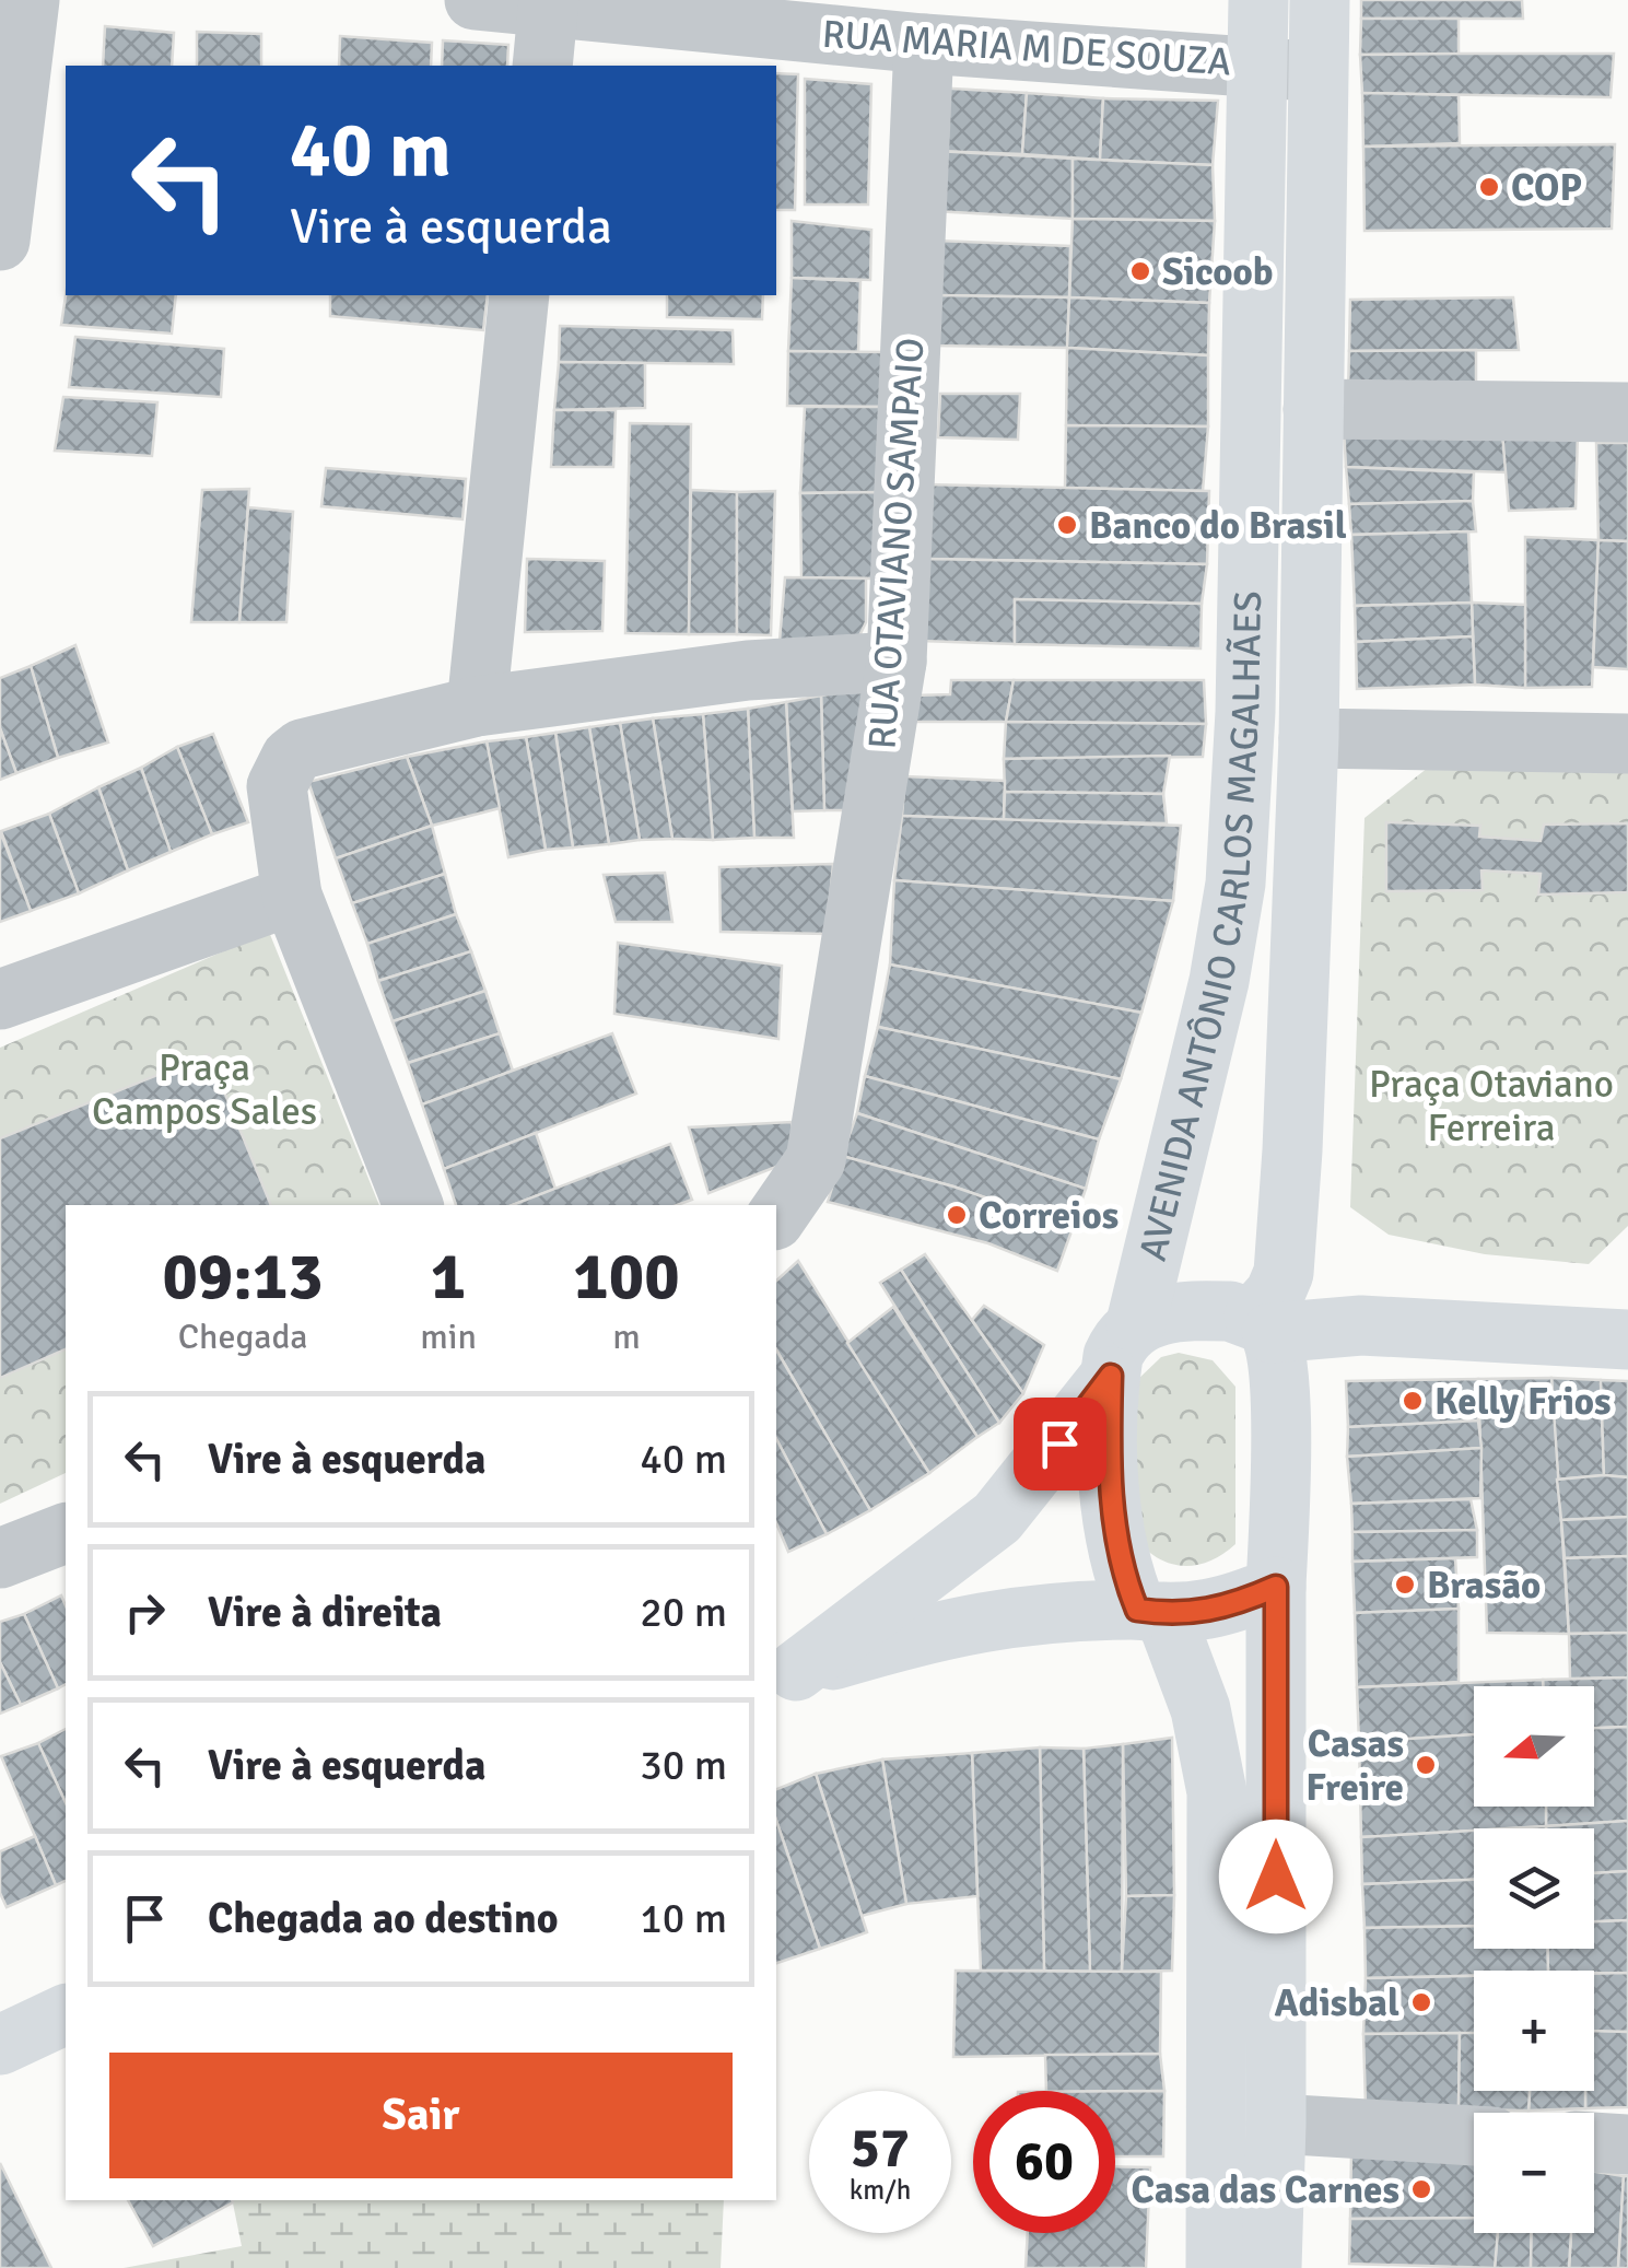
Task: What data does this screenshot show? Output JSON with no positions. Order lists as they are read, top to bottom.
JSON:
{
  "streets": {
    "main road": ["AVENIDA ANTÔNIO CARLOS MAGALHÃES"],
    "street": ["RUA MARIA M DE SOUZA", "RUA OTAVIANO SAMPAIO"]
  },
  "crossings": [
    ["RUA MARIA M DE SOUZA", "RUA OTAVIANO SAMPAIO"],
    ["RUA MARIA M DE SOUZA", "AVENIDA ANTÔNIO CARLOS MAGALHÃES"]
  ],
  "parks": ["Praça Campos Sales", "Praça Otaviano Ferreira"],
  "places": [
    "COP",
    "Sicoob",
    "Banco do Brasil",
    "Correios",
    "Kelly Frios",
    "Brasão",
    "Casas Freire",
    "Adisbal",
    "Casa das Carnes"
  ],
  "north": "left",
  "page": {
    "turn": ["40 m", "Vire à esquerda"],
    "eta": [
      "09:13",
      "Chegada",
      "1",
      "min",
      "100",
      "m"
    ],
    "list": [
      {
        "name": "Vire à esquerda",
        "value": "40 m"
      },
      {
        "name": "Vire à direita",
        "value": "20 m"
      },
      {
        "name": "Vire à esquerda",
        "value": "30 m"
      },
      {
        "name": "Chegada ao destino",
        "value": "10 m"
      }
    ],
    "map_buttons": ["+", "−"],
    "buttons": "Sair",
    "speed": "57 km/h",
    "limit": "60"
  }
}
